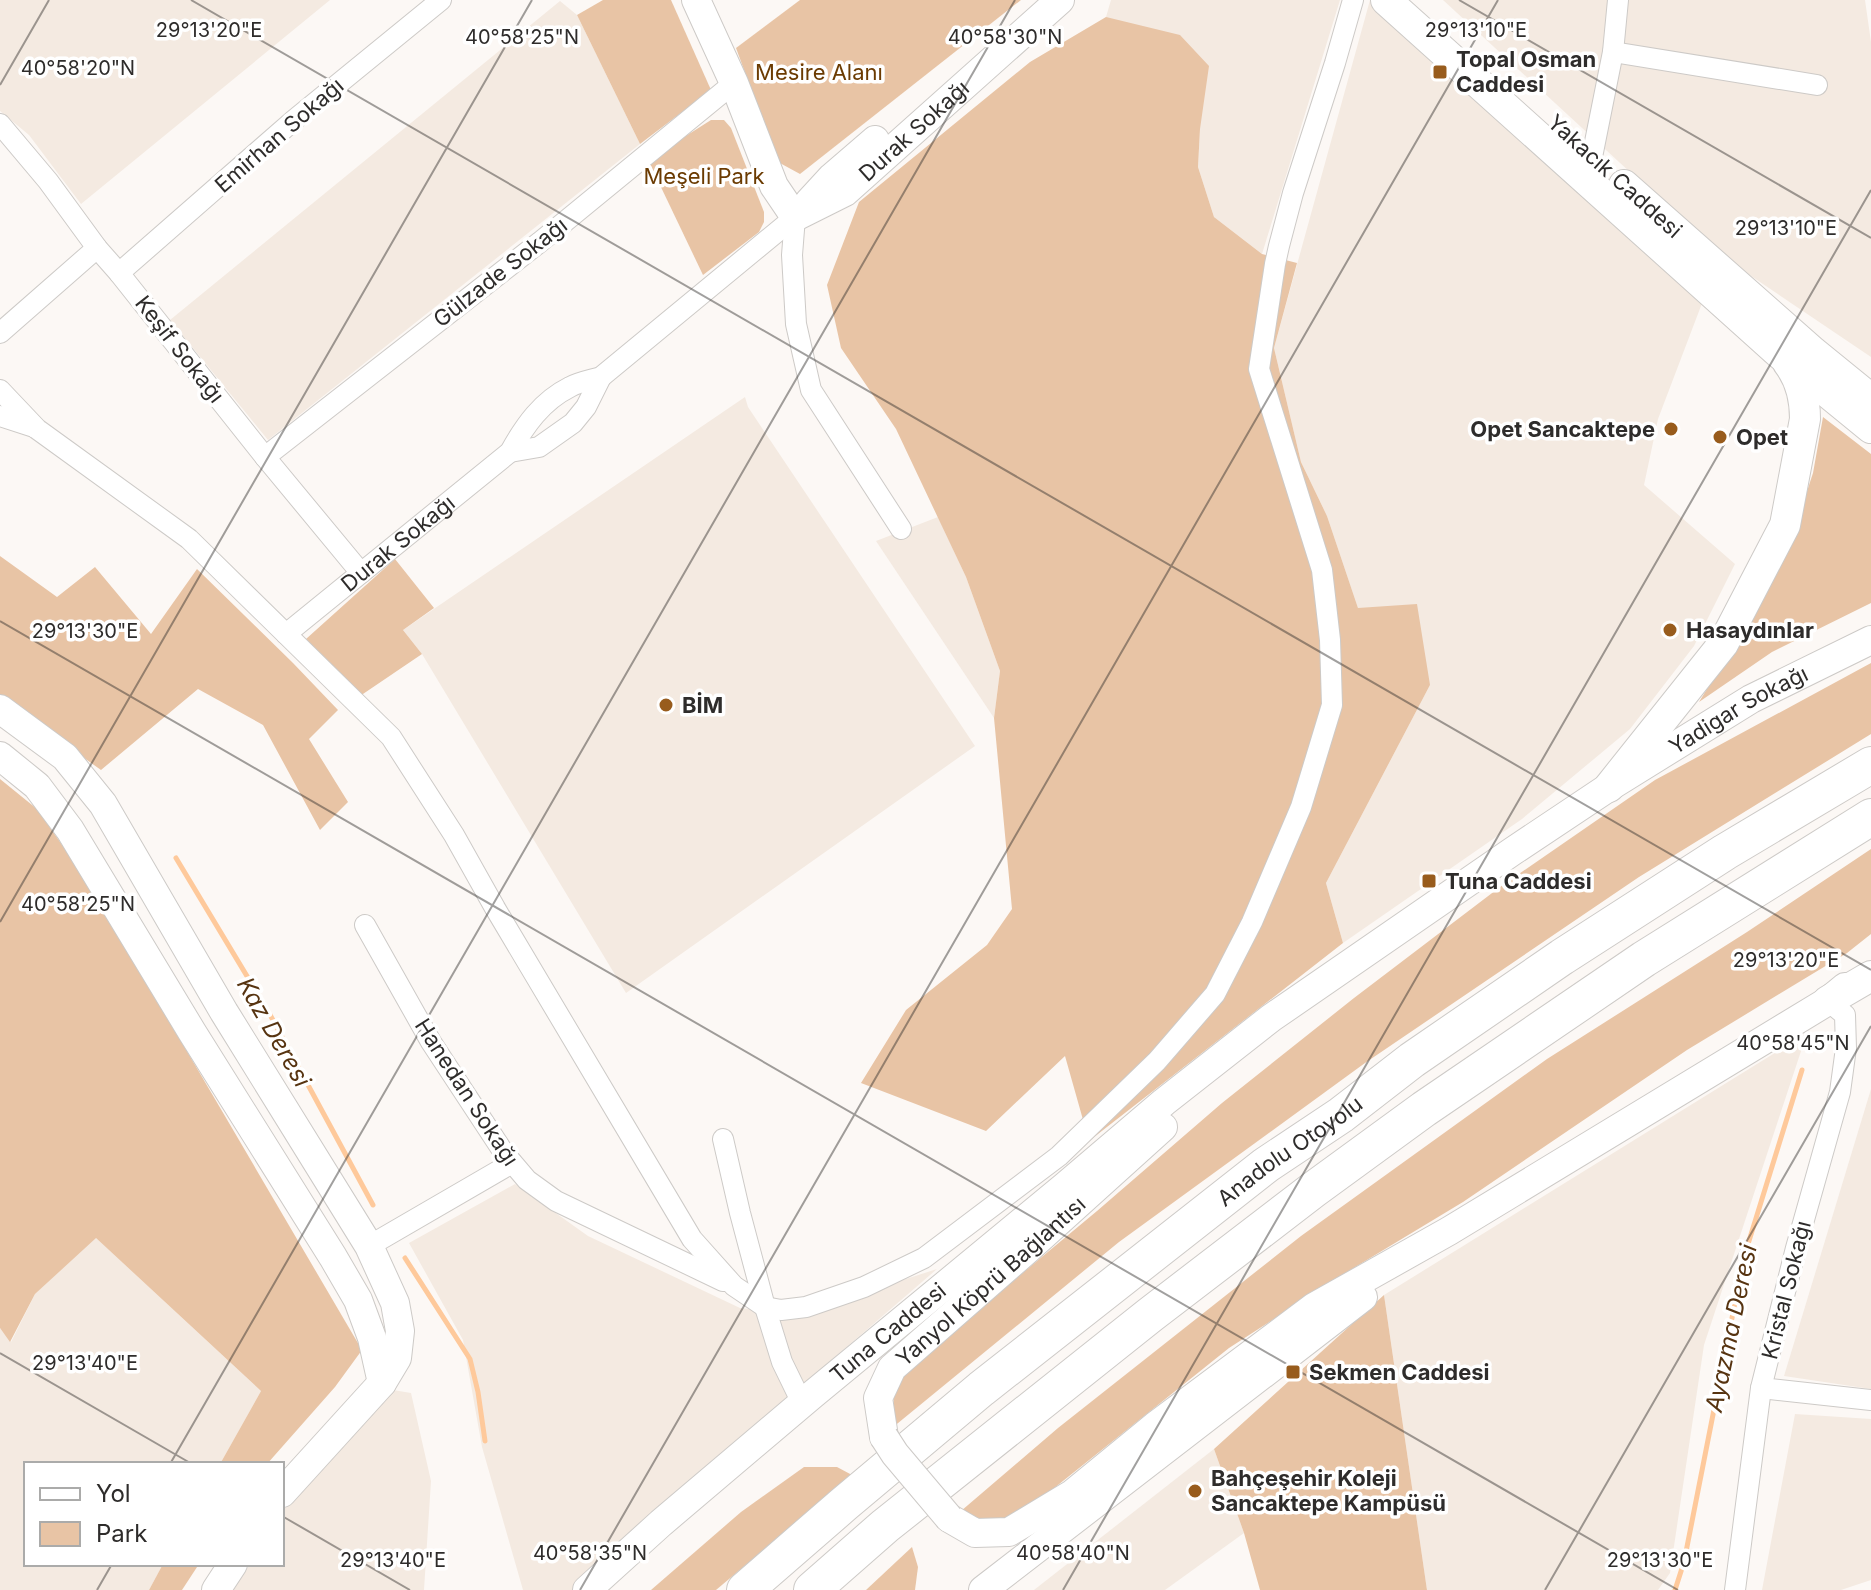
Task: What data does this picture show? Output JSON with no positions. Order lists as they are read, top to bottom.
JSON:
{
  "streets": {
    "highway": ["Anadolu Otoyolu"],
    "main road": [
      "Durak Sokağı",
      "Yakacık Caddesi",
      "Yadigar Sokağı",
      "Yanyol Köprü Bağlantısı",
      "Tuna Caddesi"
    ],
    "street": [
      "Emirhan Sokağı",
      "Gülzade Sokağı",
      "Keşif Sokağı",
      "Hanedan Sokağı",
      "Kristal Sokağı"
    ]
  },
  "crossings": [
    ["Durak Sokağı", "Keşif Sokağı"],
    ["Emirhan Sokağı", "Keşif Sokağı"],
    ["Gülzade Sokağı", "Keşif Sokağı"],
    ["Yadigar Sokağı", "Yanyol Köprü Bağlantısı"],
    ["Yadigar Sokağı", "Tuna Caddesi"],
    ["Yanyol Köprü Bağlantısı", "Tuna Caddesi"]
  ],
  "water": ["Kaz Deresi", "Ayazma Deresi"],
  "parks": ["Mesire Alanı", "Meşeli Park"],
  "places": {
    "transit": ["Topal Osman Caddesi", "Tuna Caddesi", "Sekmen Caddesi"],
    "other": [
      "Opet Sancaktepe",
      "Opet",
      "Hasaydınlar",
      "BİM",
      "Bahçeşehir Koleji Sancaktepe Kampüsü"
    ]
  },
  "legend": ["Yol", "Park"],
  "coordinates": [
    "29°13'20\"E",
    "29°13'10\"E",
    "40°58'25\"N",
    "40°58'30\"N",
    "40°58'20\"N",
    "29°13'30\"E",
    "40°58'45\"N",
    "29°13'40\"E",
    "40°58'35\"N",
    "40°58'40\"N"
  ]
}
